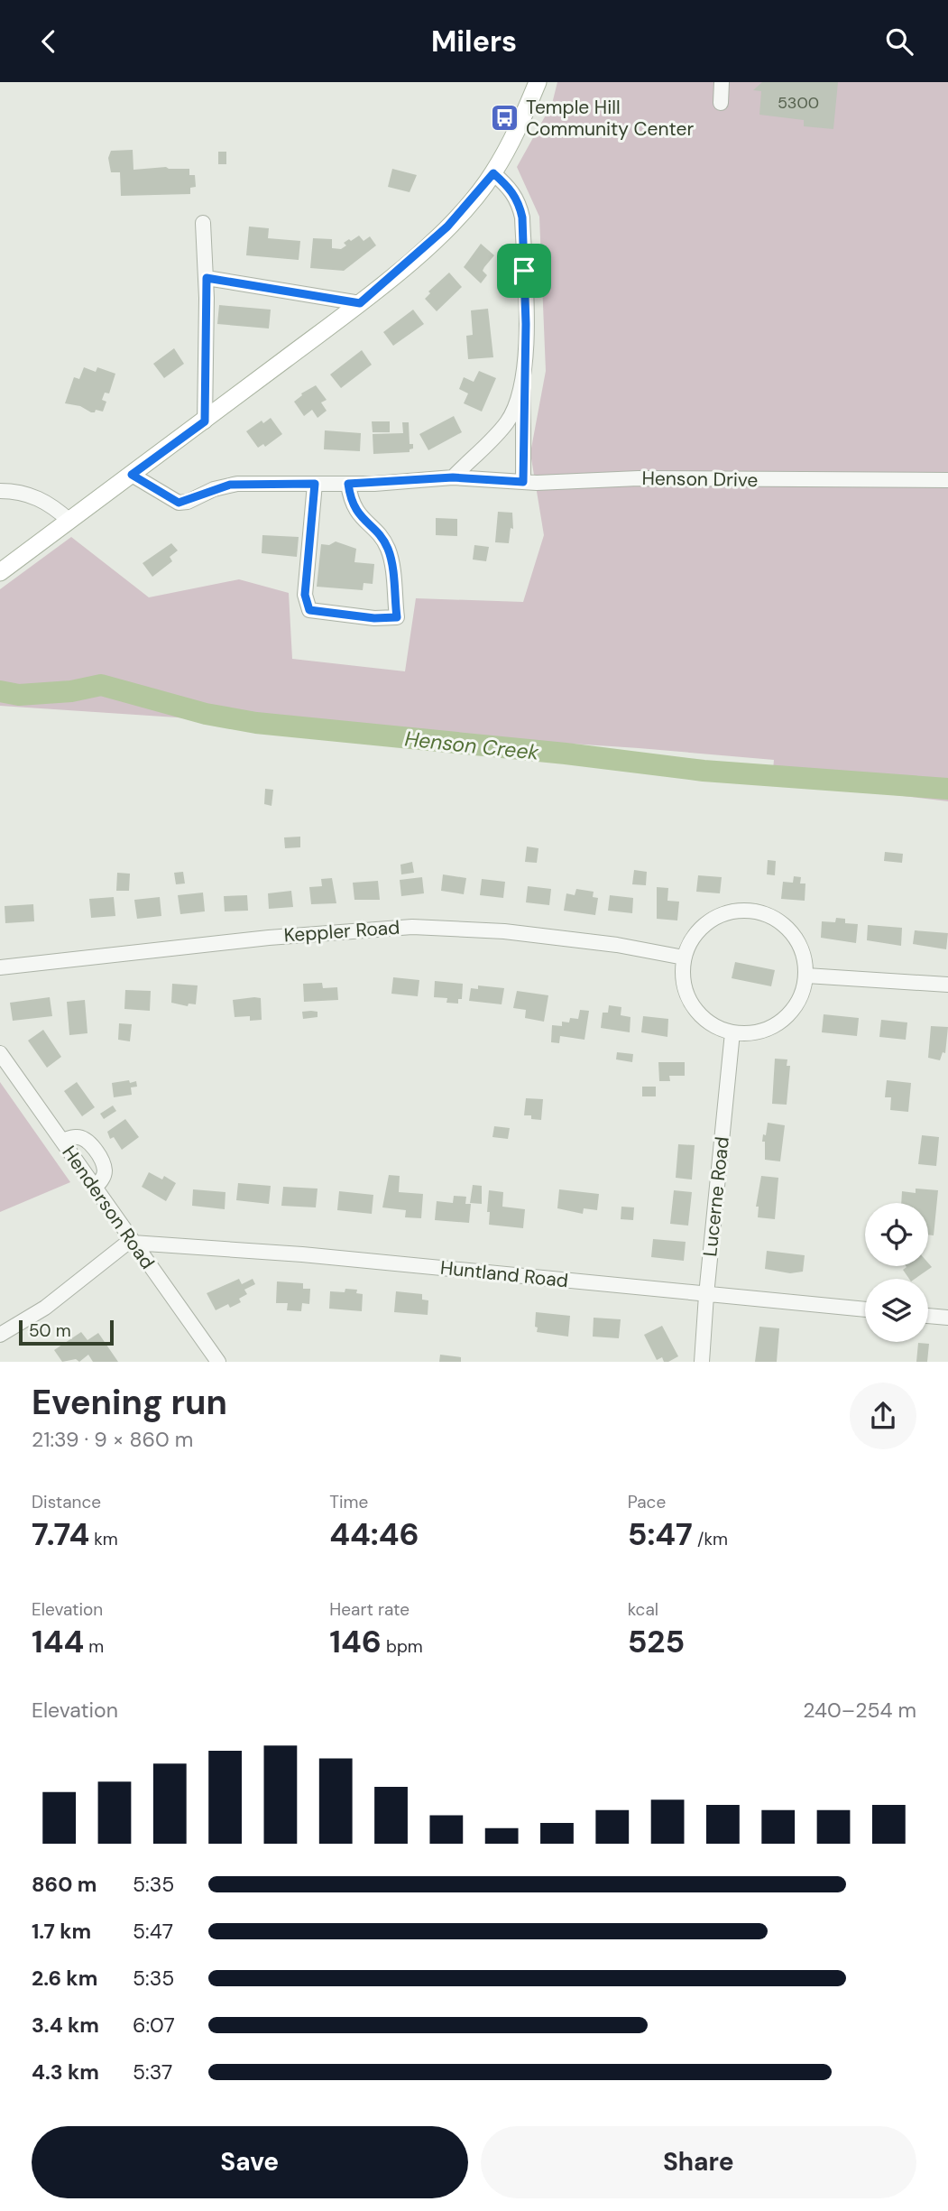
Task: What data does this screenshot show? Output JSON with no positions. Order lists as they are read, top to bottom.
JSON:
{
  "streets": {
    "street": [
      "Henson Drive",
      "Keppler Road",
      "Lucerne Road",
      "Henderson Road",
      "Huntland Road"
    ]
  },
  "crossings": [
    ["Keppler Road", "Lucerne Road"],
    ["Lucerne Road", "Huntland Road"],
    ["Henderson Road", "Huntland Road"]
  ],
  "water": ["Henson Creek"],
  "places": {
    "bus stop": ["Temple Hill Community Center"]
  },
  "house_numbers": ["5300"],
  "scale_bar": "50 m",
  "page": {
    "header": "Milers",
    "scale": "50 m",
    "heading": ["Evening run", "21:39 · 9 × 860 m"],
    "stats": [
      ["Distance", "7.74 km"],
      ["Time", "44:46"],
      ["Pace", "5:47 /km"],
      ["Elevation", "144 m"],
      ["Heart rate", "146 bpm"],
      ["kcal", "525"]
    ],
    "chart": ["Elevation", "240–254 m"],
    "list": [
      {
        "name": "860 m",
        "note": "5:35"
      },
      {
        "name": "1.7 km",
        "note": "5:47"
      },
      {
        "name": "2.6 km",
        "note": "5:35"
      },
      {
        "name": "3.4 km",
        "note": "6:07"
      },
      {
        "name": "4.3 km",
        "note": "5:37"
      }
    ],
    "buttons": ["Save", "Share"]
  }
}
